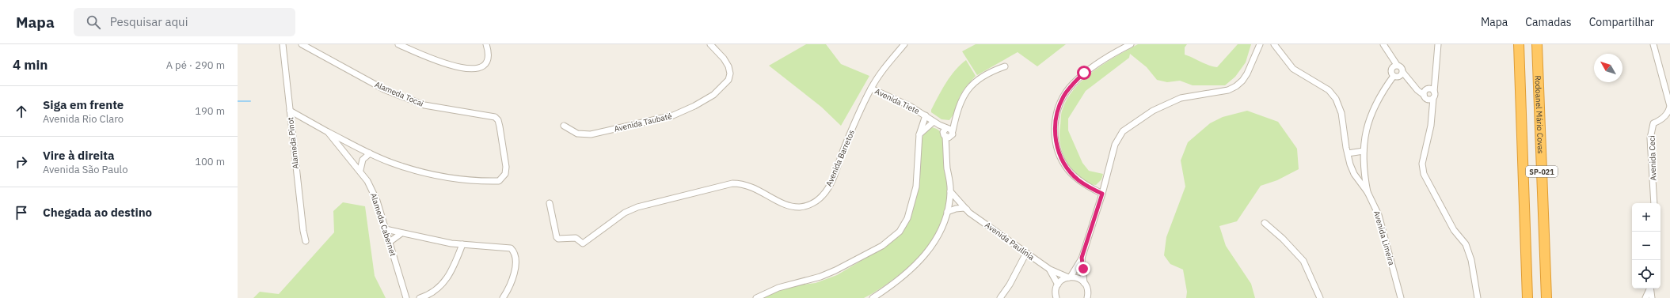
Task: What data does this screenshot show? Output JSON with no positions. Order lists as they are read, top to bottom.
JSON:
{
  "streets": {
    "highway": ["Rodoanel Mário Covas", "SP-021"],
    "street": [
      "Alameda Tocai",
      "Avenida Tiete",
      "Avenida Taubaté",
      "Alameda Pinot",
      "Avenida Barretos",
      "Avenida Ceci",
      "Alameda Cabernet",
      "Avenida Limeira",
      "Avenida Paulínia"
    ]
  },
  "crossings": [
    ["Avenida Tiete", "Avenida Barretos"],
    ["Alameda Pinot", "Alameda Cabernet"]
  ],
  "north": "top left",
  "page": {
    "header": "Mapa",
    "search": "Pesquisar aqui",
    "nav": ["Mapa", "Camadas", "Compartilhar"],
    "heading": ["4 min", "A pé · 290 m"],
    "list": [
      ["Siga em frente", "Avenida Rio Claro", "190 m"],
      ["Vire à direita", "Avenida São Paulo", "100 m"],
      "Chegada ao destino"
    ],
    "map_buttons": ["+", "−"]
  }
}
